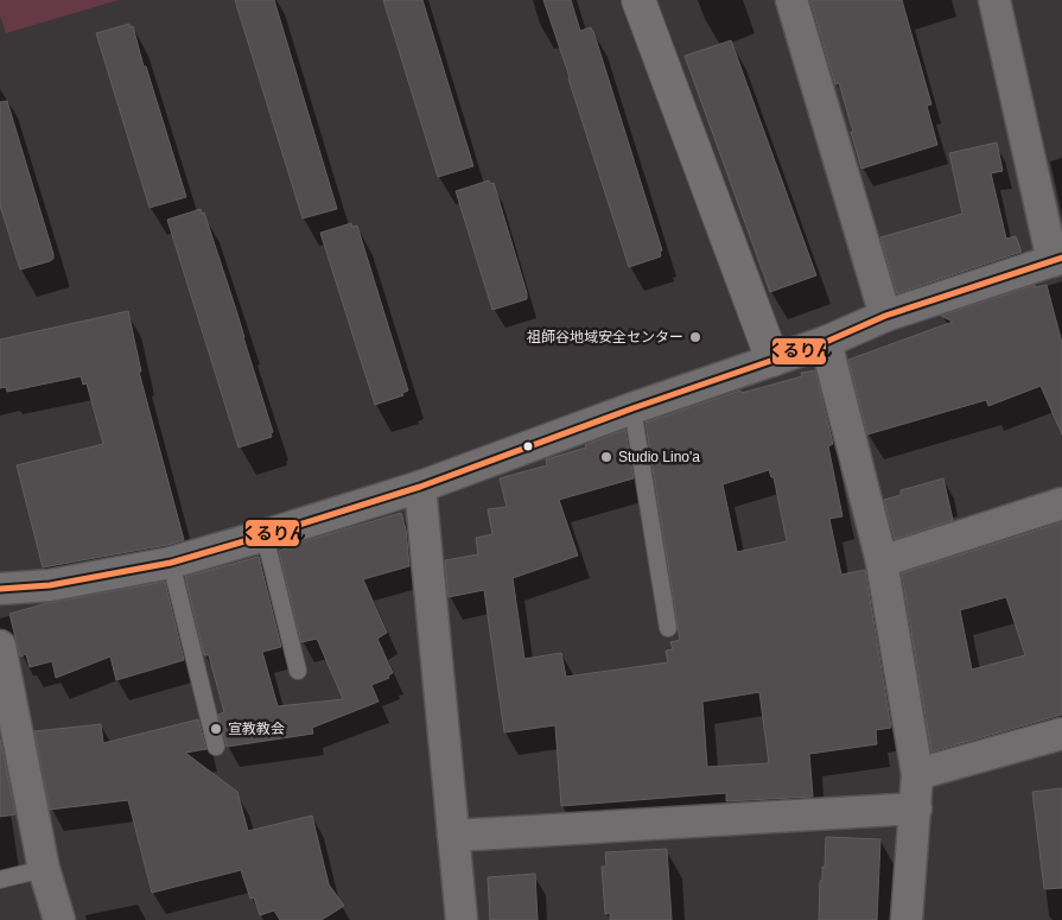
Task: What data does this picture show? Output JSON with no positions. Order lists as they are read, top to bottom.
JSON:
{
  "places": ["祖師谷地域安全センター", "Studio Lino'a", "宣教教会"],
  "lines": ["transit line くるりん"]
}
